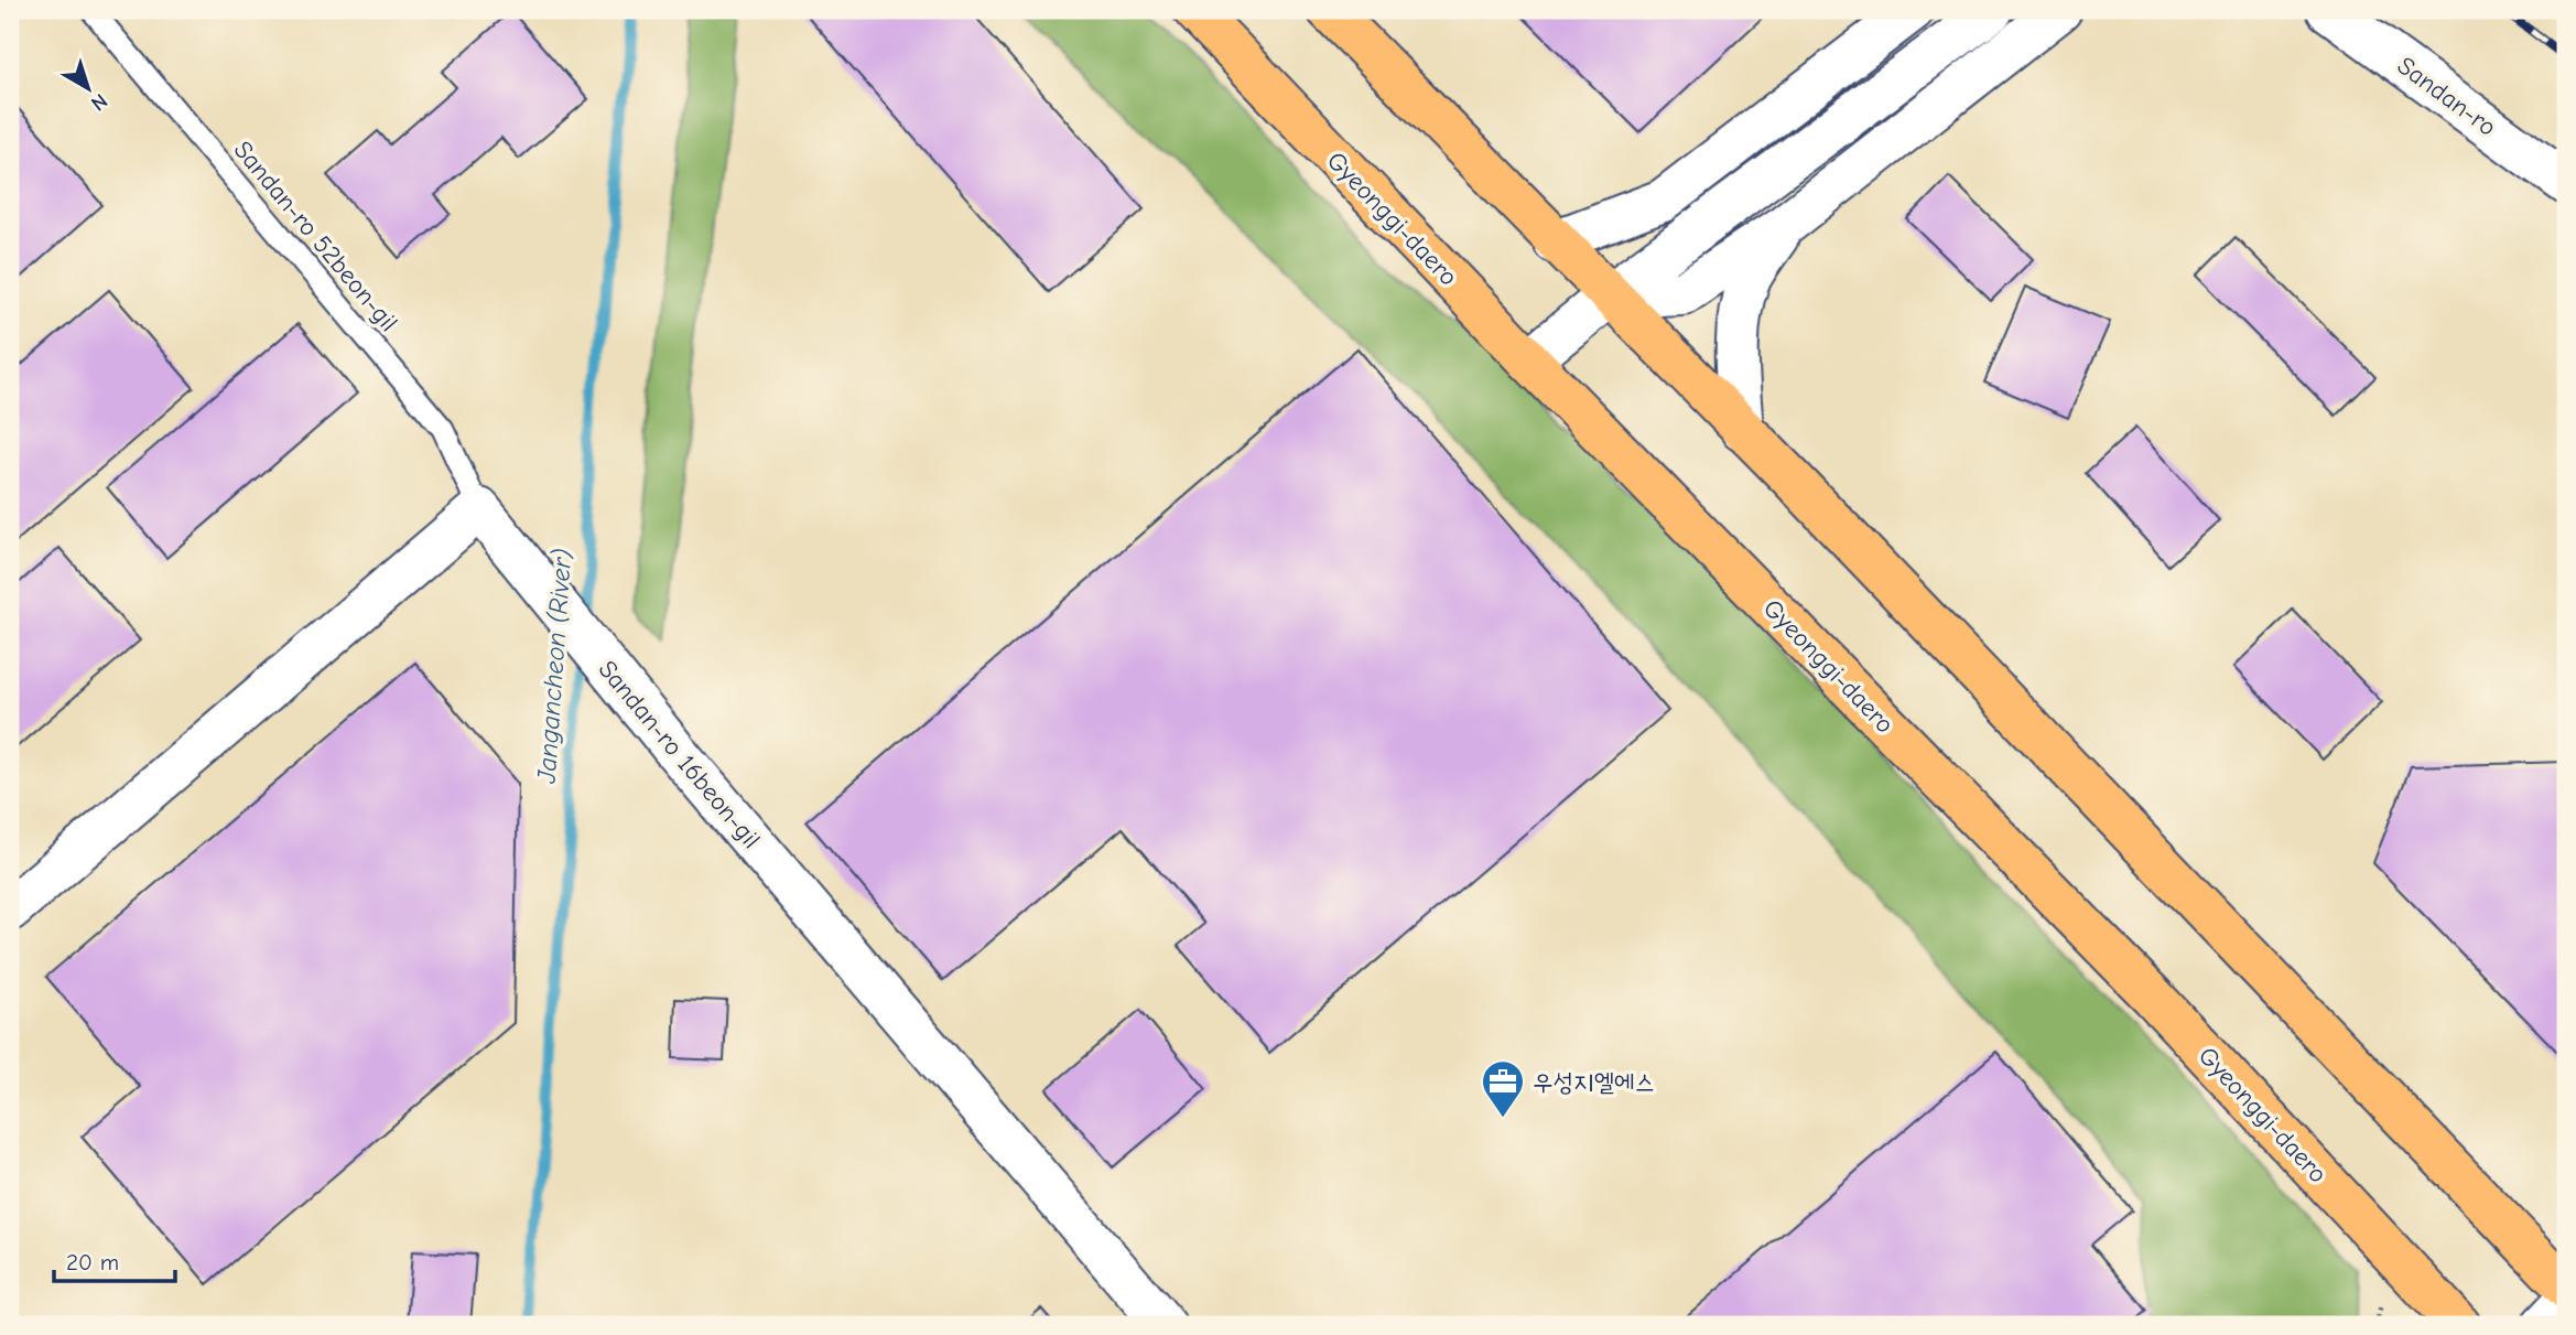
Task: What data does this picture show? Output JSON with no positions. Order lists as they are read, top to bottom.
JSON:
{
  "streets": {
    "main road": ["Gyeonggi-daero"],
    "street": ["Sandan-ro", "Sandan-ro 16beon-gil"],
    "lane": ["Sandan-ro 52beon-gil"]
  },
  "crossings": [
    ["Sandan-ro 52beon-gil", "Sandan-ro 16beon-gil"]
  ],
  "water": ["Jangancheon (River)"],
  "places": {
    "office": ["우성지엘에스"]
  },
  "scale_bar": "20 m",
  "north": "bottom right"
}
